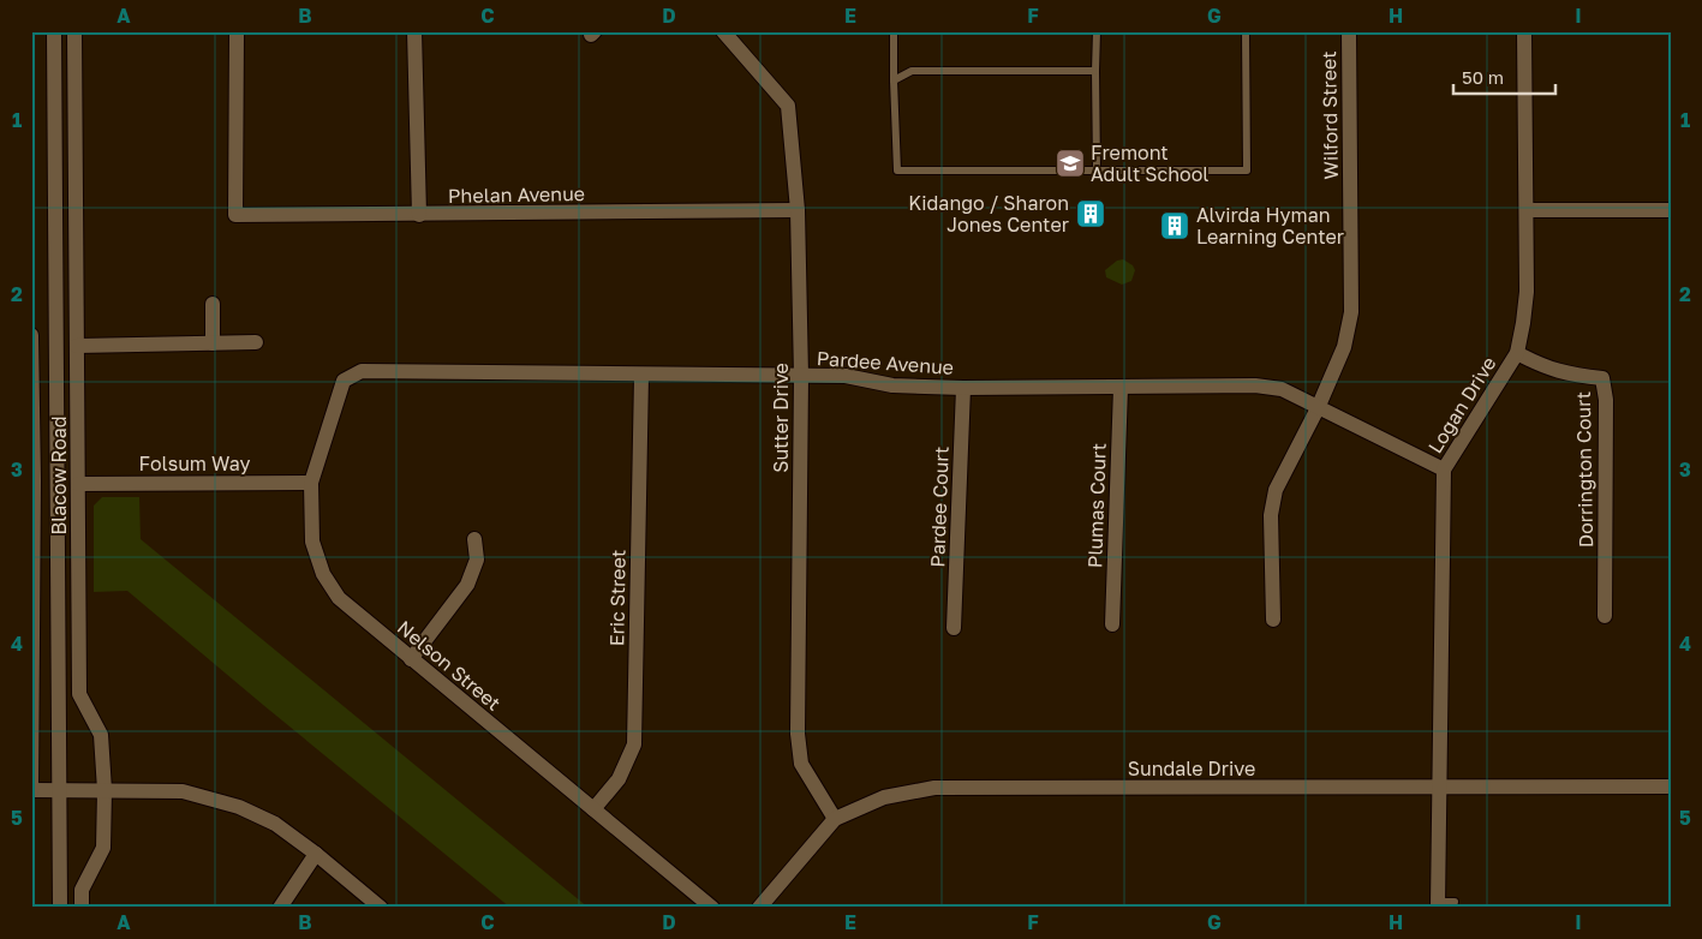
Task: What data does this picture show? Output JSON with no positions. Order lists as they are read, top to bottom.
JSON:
{
  "streets": {
    "street": [
      "Wilford Street",
      "Phelan Avenue",
      "Pardee Avenue",
      "Logan Drive",
      "Sutter Drive",
      "Folsum Way",
      "Dorrington Court",
      "Blacow Road",
      "Plumas Court",
      "Pardee Court",
      "Eric Street",
      "Nelson Street",
      "Sundale Drive"
    ]
  },
  "crossings": [
    ["Wilford Street", "Pardee Avenue"],
    ["Phelan Avenue", "Sutter Drive"],
    ["Pardee Avenue", "Logan Drive"],
    ["Pardee Avenue", "Sutter Drive"],
    ["Pardee Avenue", "Plumas Court"],
    ["Pardee Avenue", "Pardee Court"],
    ["Pardee Avenue", "Eric Street"],
    ["Pardee Avenue", "Nelson Street"],
    ["Logan Drive", "Dorrington Court"],
    ["Logan Drive", "Sundale Drive"],
    ["Sutter Drive", "Sundale Drive"],
    ["Folsum Way", "Blacow Road"],
    ["Folsum Way", "Nelson Street"],
    ["Eric Street", "Nelson Street"]
  ],
  "places": {
    "school or university": ["Fremont Adult School"],
    "building": ["Kidango / Sharon Jones Center", "Alvirda Hyman Learning Center"]
  },
  "scale_bar": "50 m",
  "grid": {
    "columns": [
      "A",
      "B",
      "C",
      "D",
      "E",
      "F",
      "G",
      "H",
      "I"
    ],
    "rows": [
      "1",
      "2",
      "3",
      "4",
      "5"
    ]
  }
}
